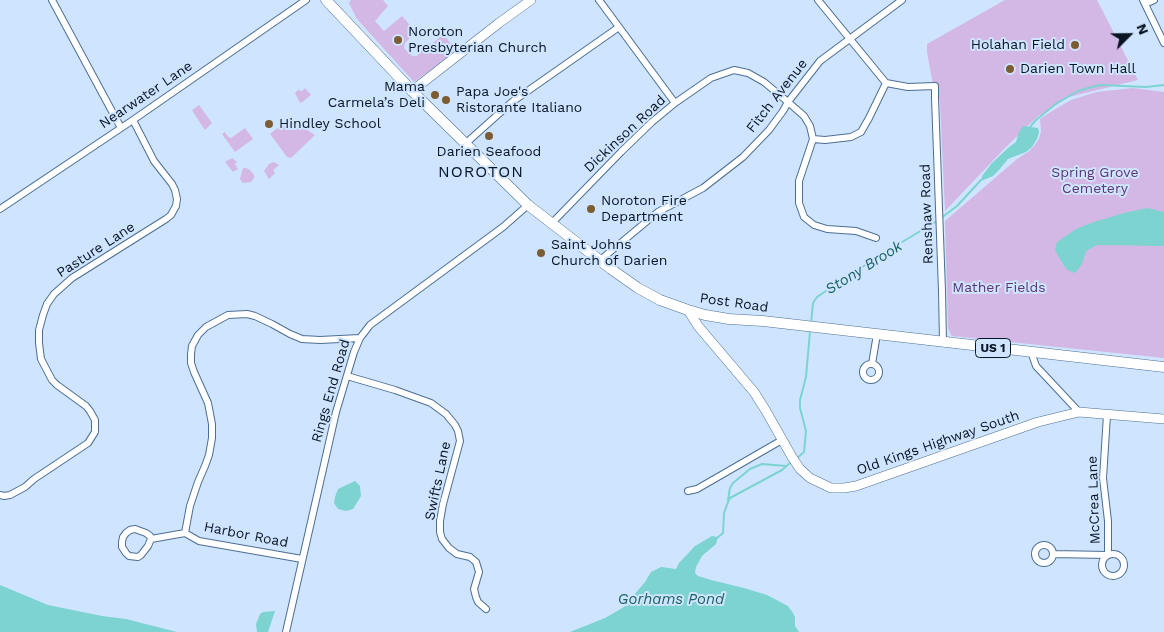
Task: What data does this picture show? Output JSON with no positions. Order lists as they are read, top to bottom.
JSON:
{
  "streets": {
    "main road": ["Post Road", "US 1"],
    "street": [
      "Nearwater Lane",
      "Fitch Avenue",
      "Dickinson Road",
      "Renshaw Road",
      "Pasture Lane",
      "Rings End Road",
      "Old Kings Highway South",
      "Swifts Lane",
      "McCrea Lane",
      "Harbor Road"
    ]
  },
  "crossings": [
    ["Nearwater Lane", "Pasture Lane"],
    ["Fitch Avenue", "Dickinson Road"],
    ["Fitch Avenue", "Post Road"],
    ["Dickinson Road", "Post Road"],
    ["Renshaw Road", "Post Road"],
    ["Post Road", "Rings End Road"],
    ["Post Road", "Old Kings Highway South"],
    ["Rings End Road", "Swifts Lane"],
    ["Rings End Road", "Harbor Road"],
    ["Old Kings Highway South", "McCrea Lane"]
  ],
  "districts": ["NOROTON"],
  "water": ["Stony Brook", "Gorhams Pond"],
  "parks": ["Spring Grove Cemetery", "Mather Fields"],
  "places": [
    "Noroton Presbyterian Church",
    "Holahan Field",
    "Darien Town Hall",
    "Mama Carmela’s Deli",
    "Papa Joe's Ristorante Italiano",
    "Hindley School",
    "Darien Seafood",
    "Noroton Fire Department",
    "Saint Johns Church of Darien"
  ],
  "north": "top right"
}
